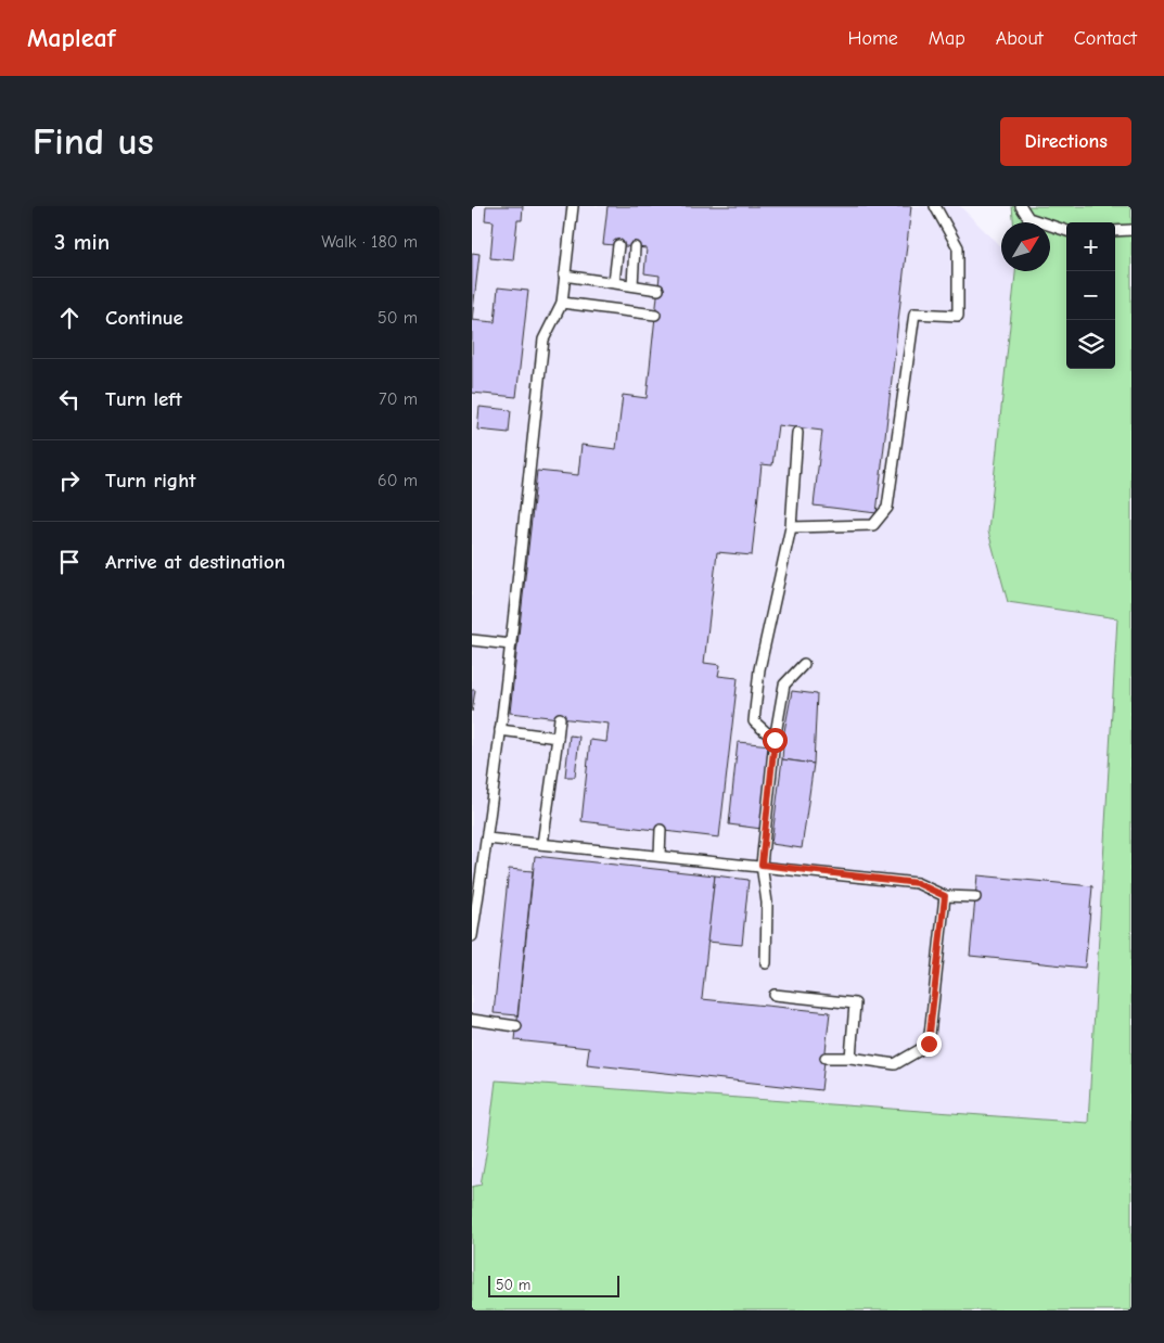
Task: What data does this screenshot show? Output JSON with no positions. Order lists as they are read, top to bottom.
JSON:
{
  "scale_bar": "50 m",
  "north": "top right",
  "page": {
    "header": "Mapleaf",
    "nav": [
      "Home",
      "Map",
      "About",
      "Contact"
    ],
    "buttons": "Directions",
    "title": "Find us",
    "heading": ["3 min", "Walk · 180 m"],
    "map_buttons": ["+", "−"],
    "list": [
      ["Continue", "50 m"],
      ["Turn left", "70 m"],
      ["Turn right", "60 m"],
      "Arrive at destination"
    ],
    "scale": "50 m"
  }
}
